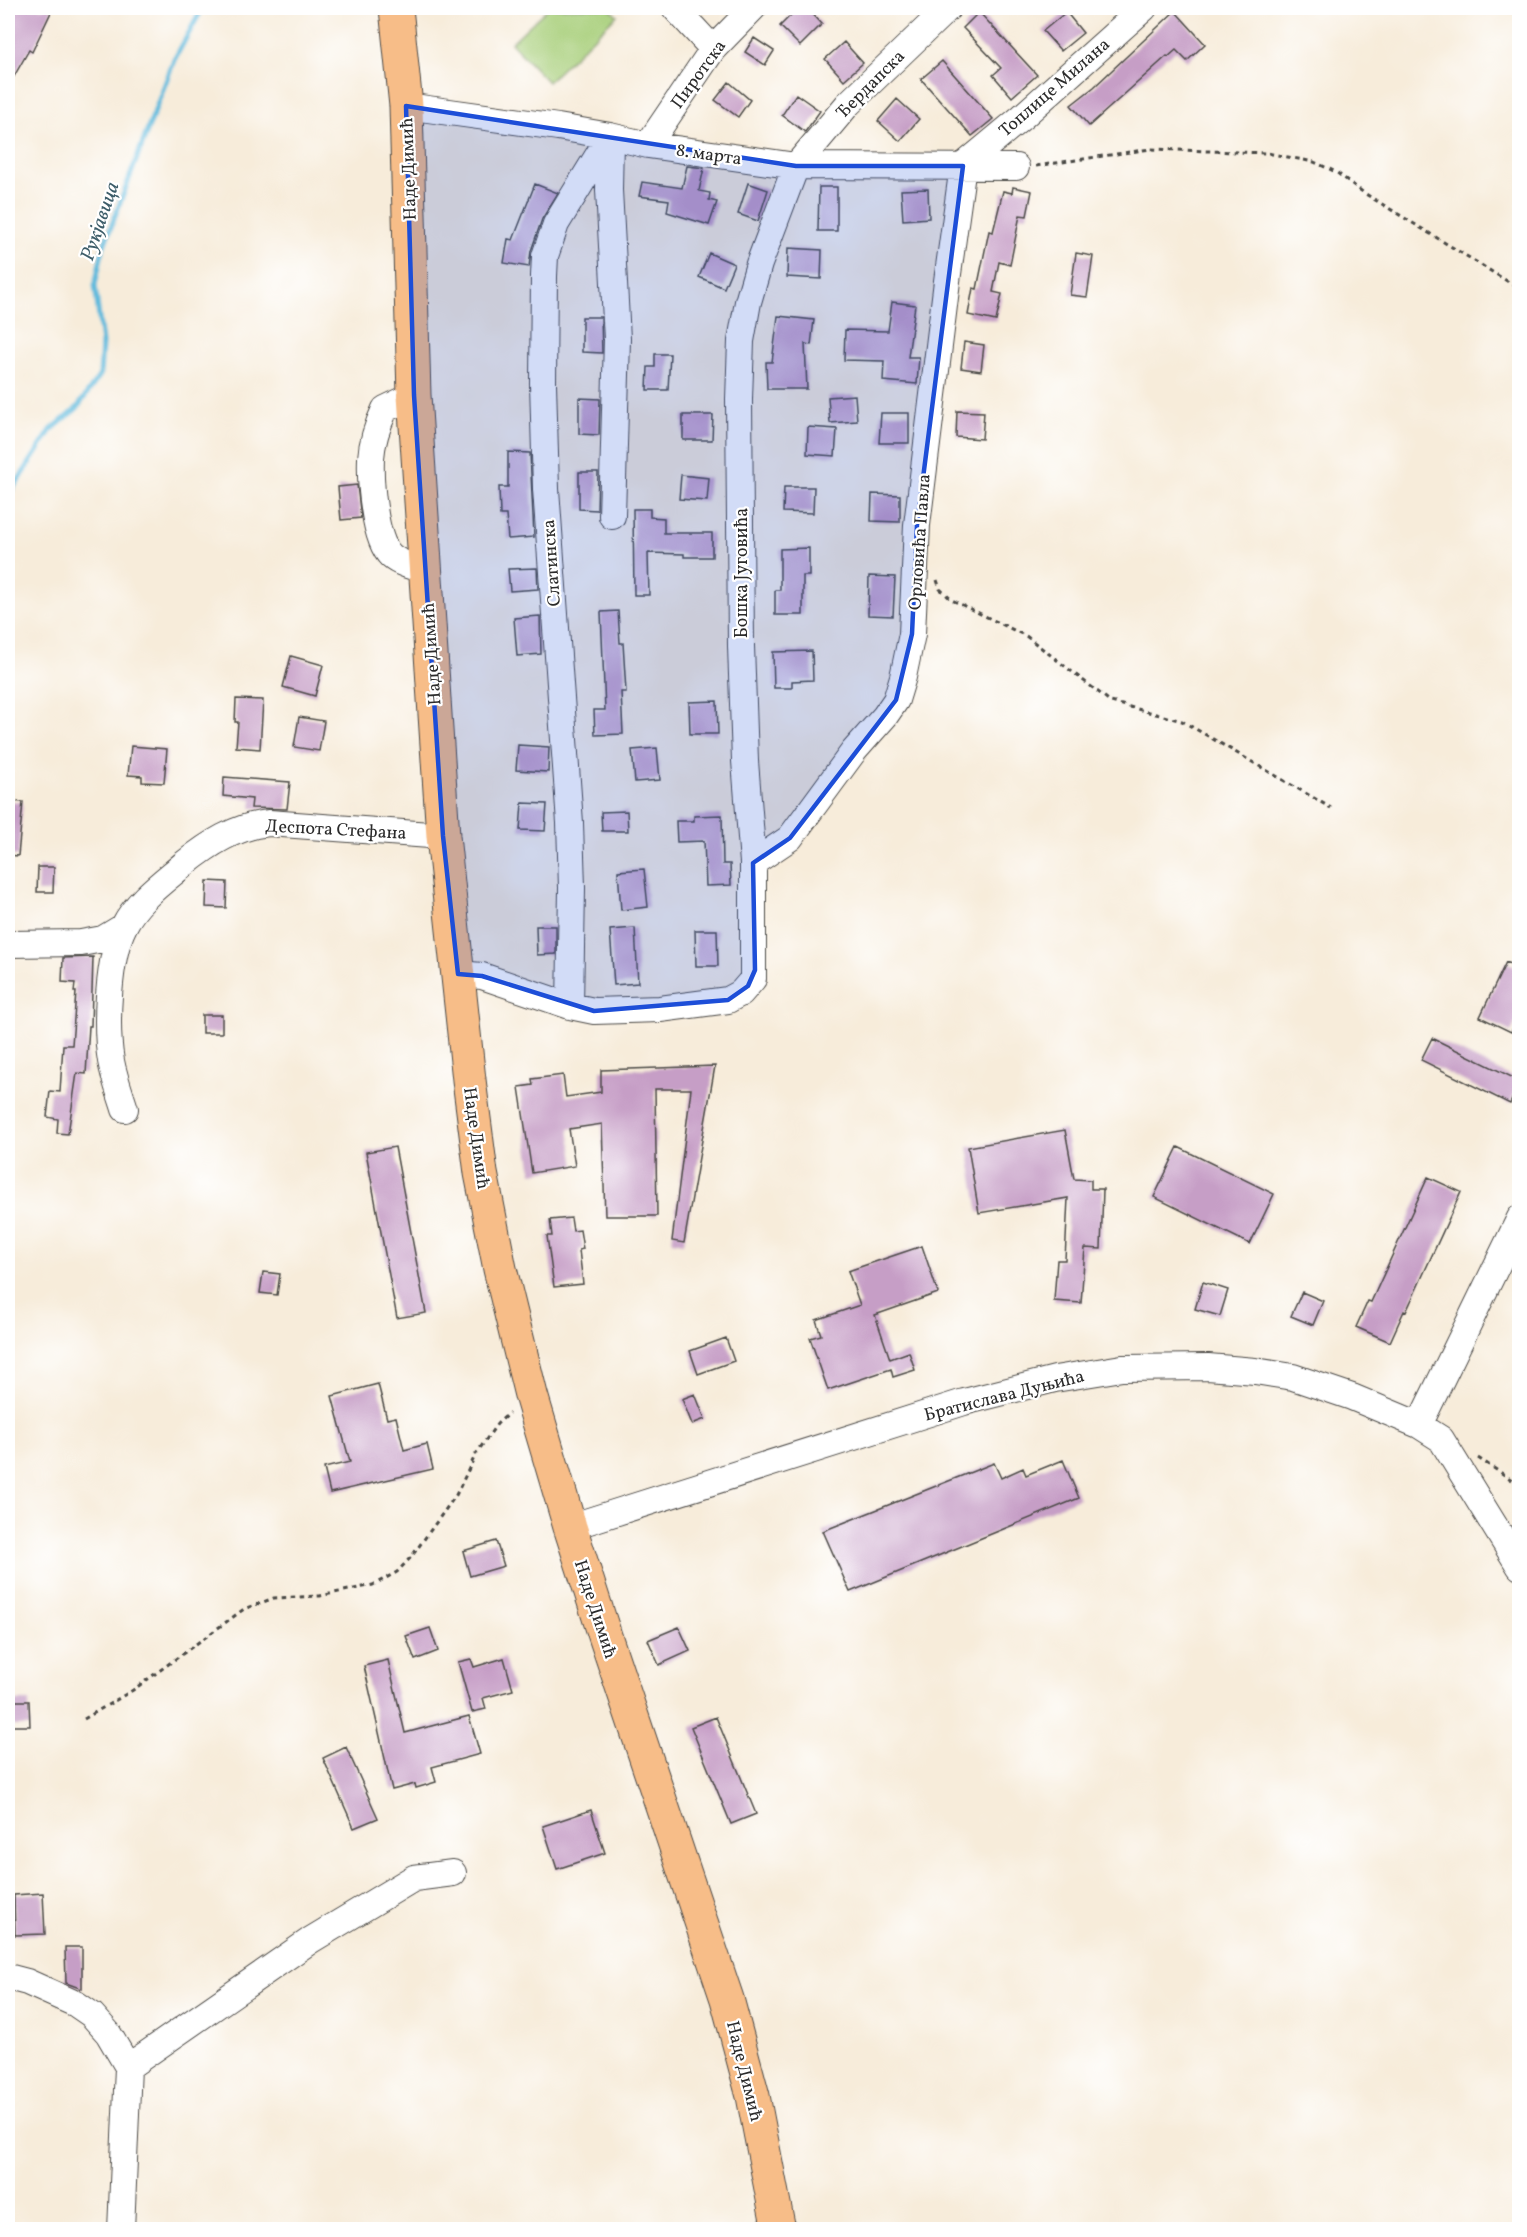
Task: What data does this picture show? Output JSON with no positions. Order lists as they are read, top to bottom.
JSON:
{
  "streets": {
    "main road": ["Наде Димић"],
    "street": [
      "Пиротска",
      "Ђердапска",
      "Топлице Милана",
      "8. марта",
      "Орловића Павла",
      "Слатинска",
      "Бошка Југовића",
      "Деспота Стефана",
      "Братислава Дуњића"
    ]
  },
  "crossings": [
    ["Пиротска", "8. марта"],
    ["Ђердапска", "8. марта"],
    ["Ђердапска", "Бошка Југовића"],
    ["Топлице Милана", "8. марта"],
    ["Топлице Милана", "Орловића Павла"],
    ["8. марта", "Наде Димић"],
    ["8. марта", "Орловића Павла"],
    ["8. марта", "Слатинска"],
    ["8. марта", "Бошка Југовића"],
    ["Наде Димић", "Деспота Стефана"],
    ["Наде Димић", "Братислава Дуњића"],
    ["Орловића Павла", "Бошка Југовића"],
    ["Слатинска", "Бошка Југовића"]
  ],
  "water": ["Рукјавица"]
}
